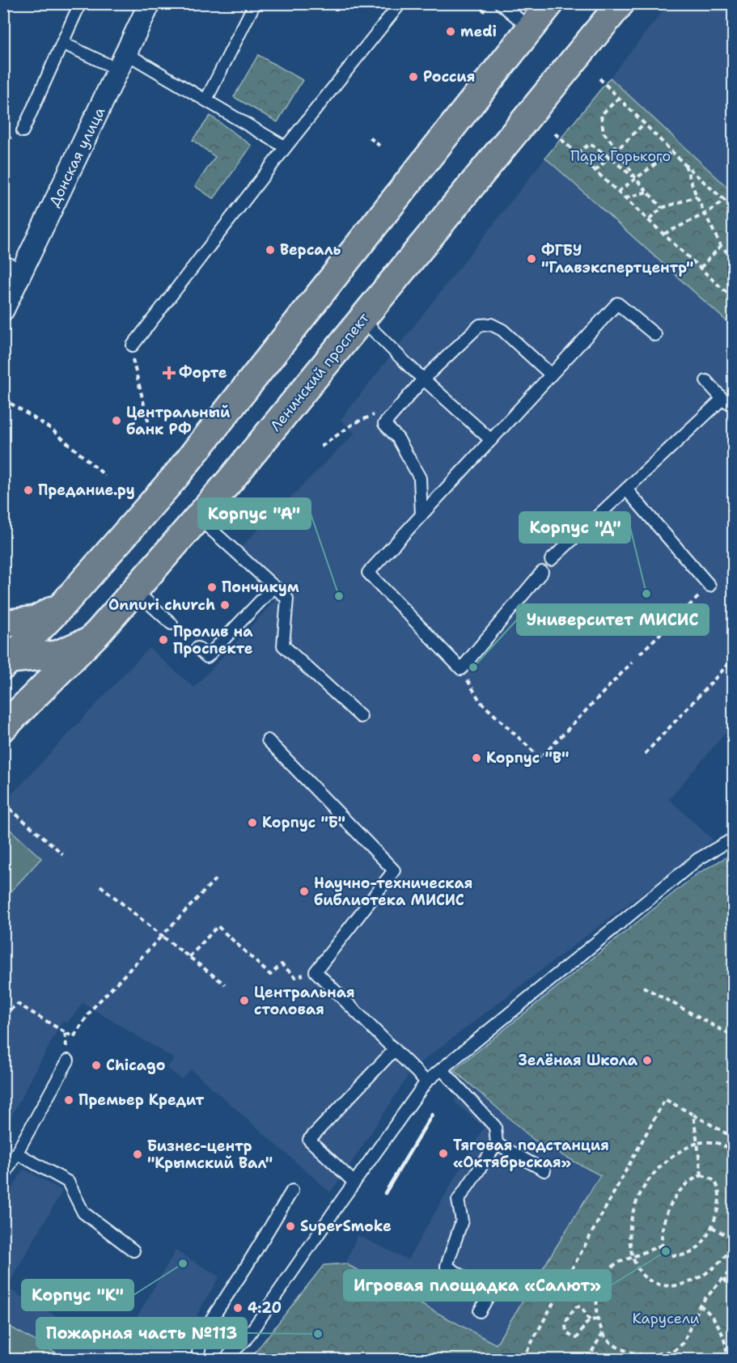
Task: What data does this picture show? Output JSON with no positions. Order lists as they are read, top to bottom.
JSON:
{
  "streets": {
    "main road": ["Ленинский проспект"],
    "street": ["Донская улица"]
  },
  "parks": ["Парк Горького", "Карусели"],
  "places": {
    "other": [
      "medi",
      "Россия",
      "Версаль",
      "ФГБУ \"Главэкспертцентр\"",
      "Центральный банк РФ",
      "Предание.ру",
      "Пончикум",
      "Корпус \"Д\"",
      "Корпус \"А\"",
      "Onnuri church",
      "Пролив на Проспекте",
      "Университет МИСИС",
      "Корпус \"В\"",
      "Корпус \"Б\"",
      "Научно-техническая библиотека МИСИС",
      "Центральная столовая",
      "Зелёная Школа",
      "Chicago",
      "Премьер Кредит",
      "Тяговая подстанция «Октябрьская»",
      "Бизнес-центр \"Крымский Вал\"",
      "SuperSmoke",
      "Игровая площадка «Салют»",
      "Корпус \"К\"",
      "4:20",
      "Пожарная часть №113"
    ],
    "health": ["Форте"]
  }
}
